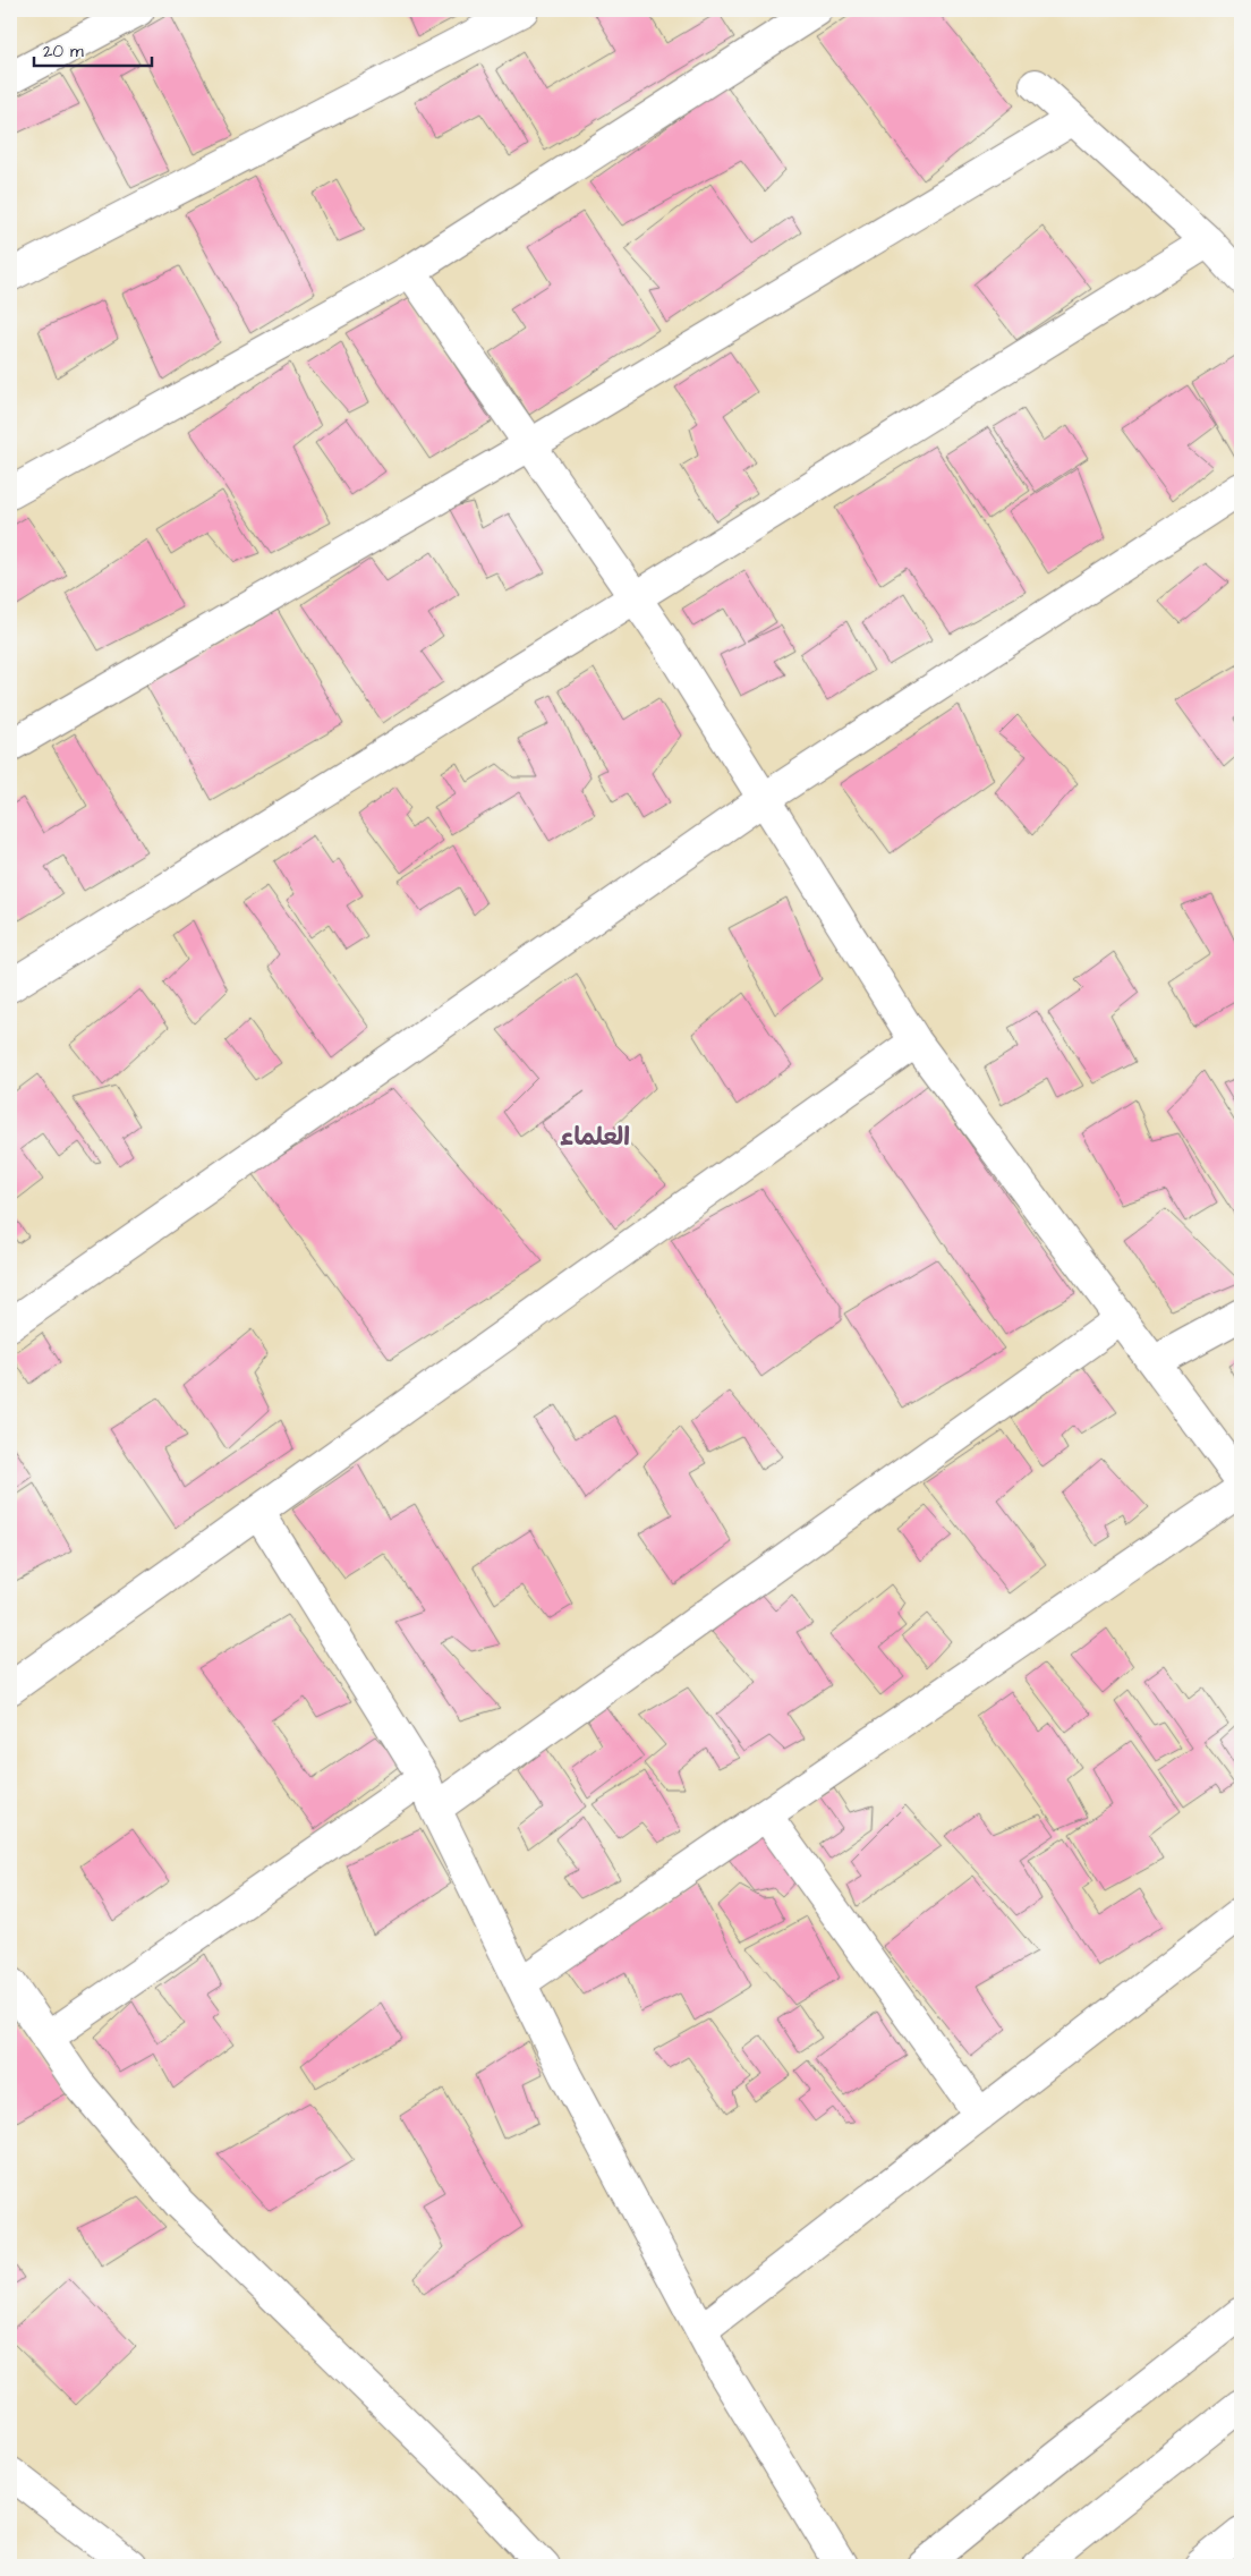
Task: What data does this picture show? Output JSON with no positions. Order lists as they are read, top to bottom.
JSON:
{
  "districts": ["العلماء"],
  "scale_bar": "20 m"
}
